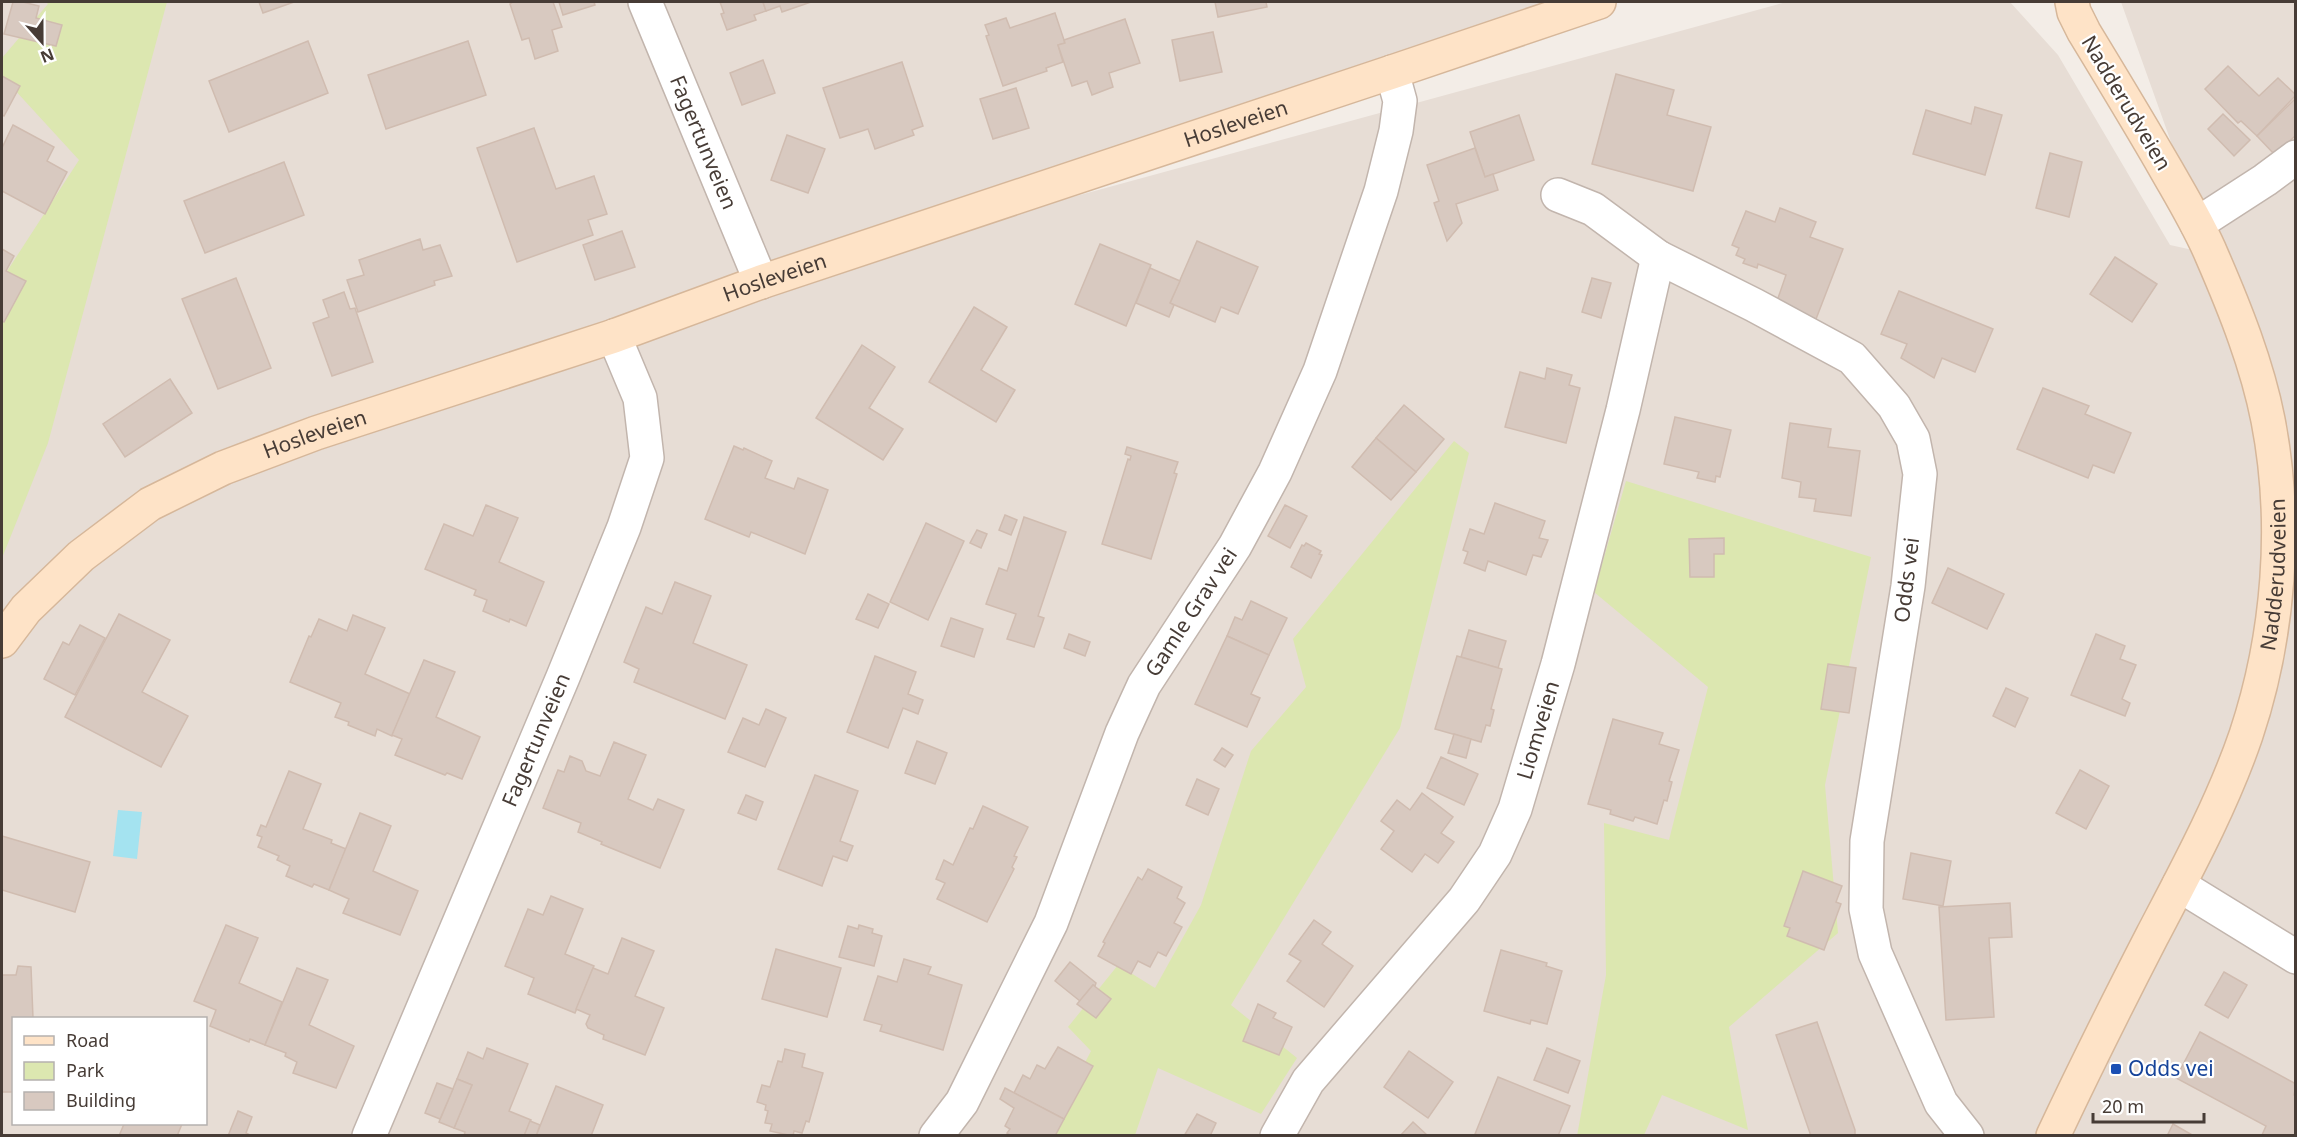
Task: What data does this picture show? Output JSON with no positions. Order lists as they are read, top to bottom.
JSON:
{
  "streets": {
    "main road": ["Nadderudveien", "Hosleveien"],
    "street": [
      "Fagertunveien",
      "Odds vei",
      "Gamle Grav vei",
      "Liomveien"
    ]
  },
  "crossings": [
    ["Hosleveien", "Fagertunveien"],
    ["Hosleveien", "Gamle Grav vei"],
    ["Odds vei", "Liomveien"]
  ],
  "places": {
    "transit": ["Odds vei"]
  },
  "legend": ["Road", "Park", "Building"],
  "scale_bar": "20 m",
  "north": "bottom"
}
